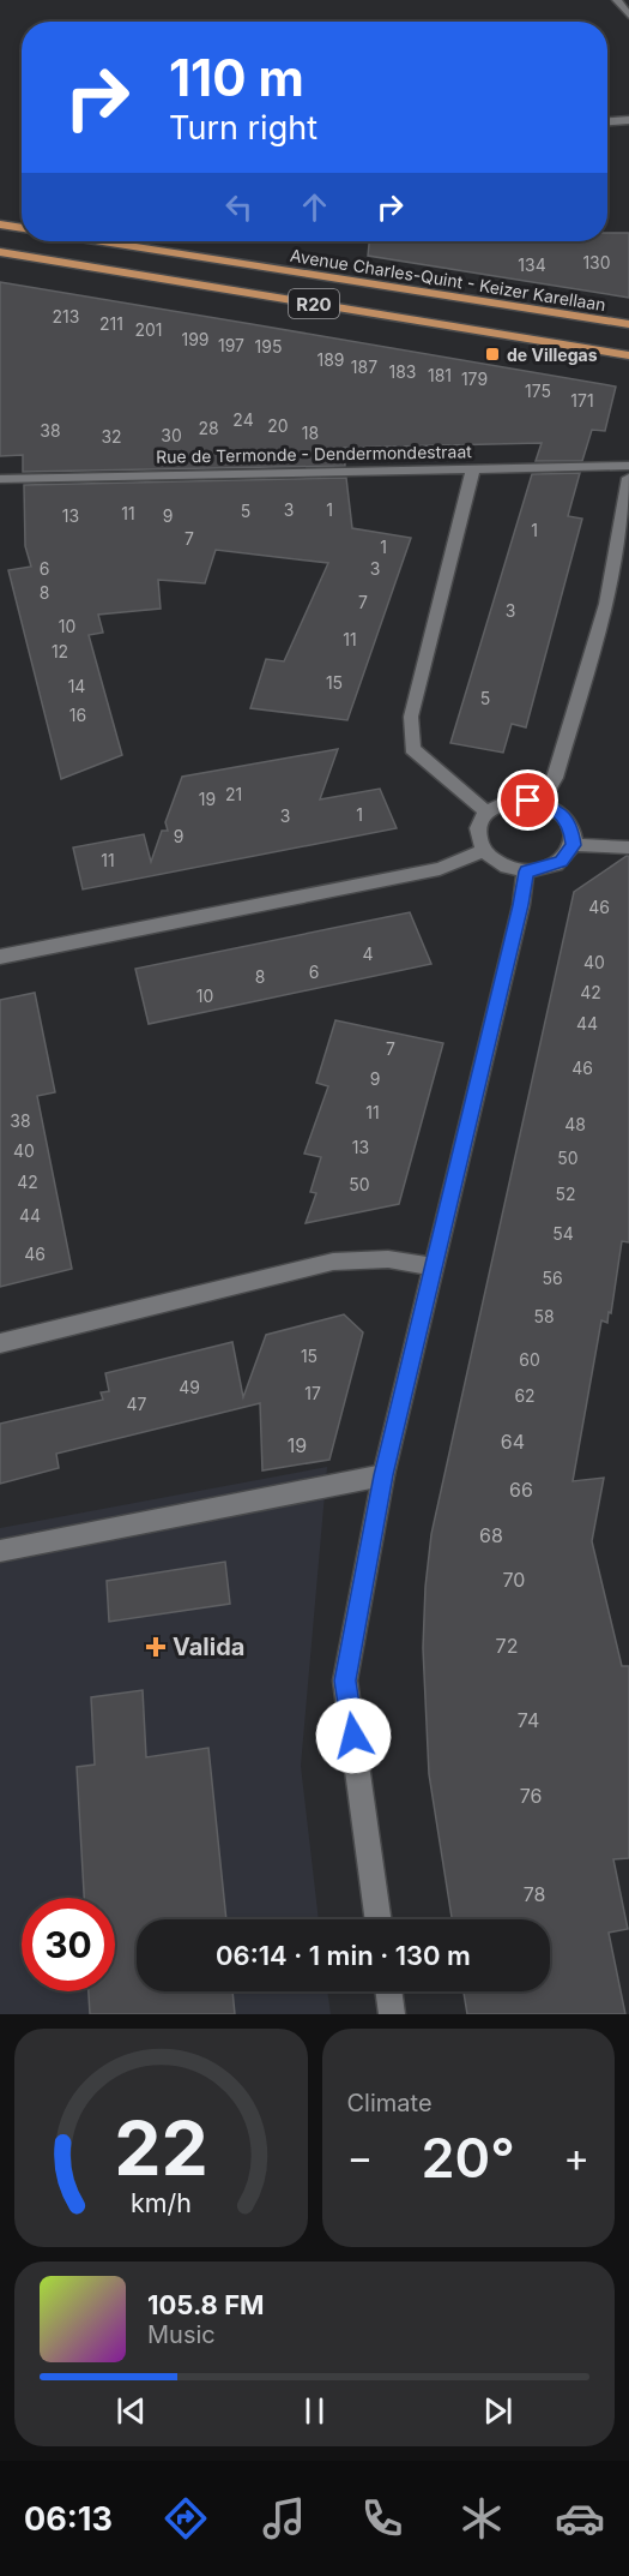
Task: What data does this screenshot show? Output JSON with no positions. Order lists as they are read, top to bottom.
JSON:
{
  "streets": {
    "main road": ["Avenue Charles-Quint - Keizer Karellaan", "R20"],
    "street": ["Rue de Termonde - Dendermondestraat"]
  },
  "places": {
    "transit": ["de Villegas"],
    "health": ["Valida"]
  },
  "house_numbers": [
    "130",
    "134",
    "213",
    "211",
    "201",
    "199",
    "197",
    "195",
    "189",
    "187",
    "183",
    "181",
    "179",
    "175",
    "171",
    "24",
    "20",
    "28",
    "38",
    "18",
    "30",
    "32",
    "3",
    "1",
    "5",
    "11",
    "13",
    "9",
    "1",
    "7",
    "1",
    "6",
    "3",
    "8",
    "7",
    "3",
    "10",
    "11",
    "12",
    "15",
    "14",
    "5",
    "16",
    "21",
    "19",
    "1",
    "3",
    "9",
    "11",
    "46",
    "4",
    "40",
    "6",
    "8",
    "42",
    "10",
    "44",
    "7",
    "46",
    "9",
    "11",
    "38",
    "48",
    "13",
    "40",
    "50",
    "42",
    "50",
    "52",
    "44",
    "54",
    "46",
    "56",
    "58",
    "15",
    "60",
    "49",
    "17",
    "62",
    "47",
    "64",
    "19",
    "66",
    "68",
    "70",
    "72",
    "74",
    "76",
    "78"
  ],
  "page": {
    "turn": ["110 m", "Turn right"],
    "limit": "30",
    "trip": "06:14 · 1 min · 130 m",
    "tile": "Climate",
    "heat": ["−", "20°", "+"],
    "song": ["105.8 FM", "Music"],
    "tabs": "06:13",
    "gauge": ["22", "km/h"]
  }
}
